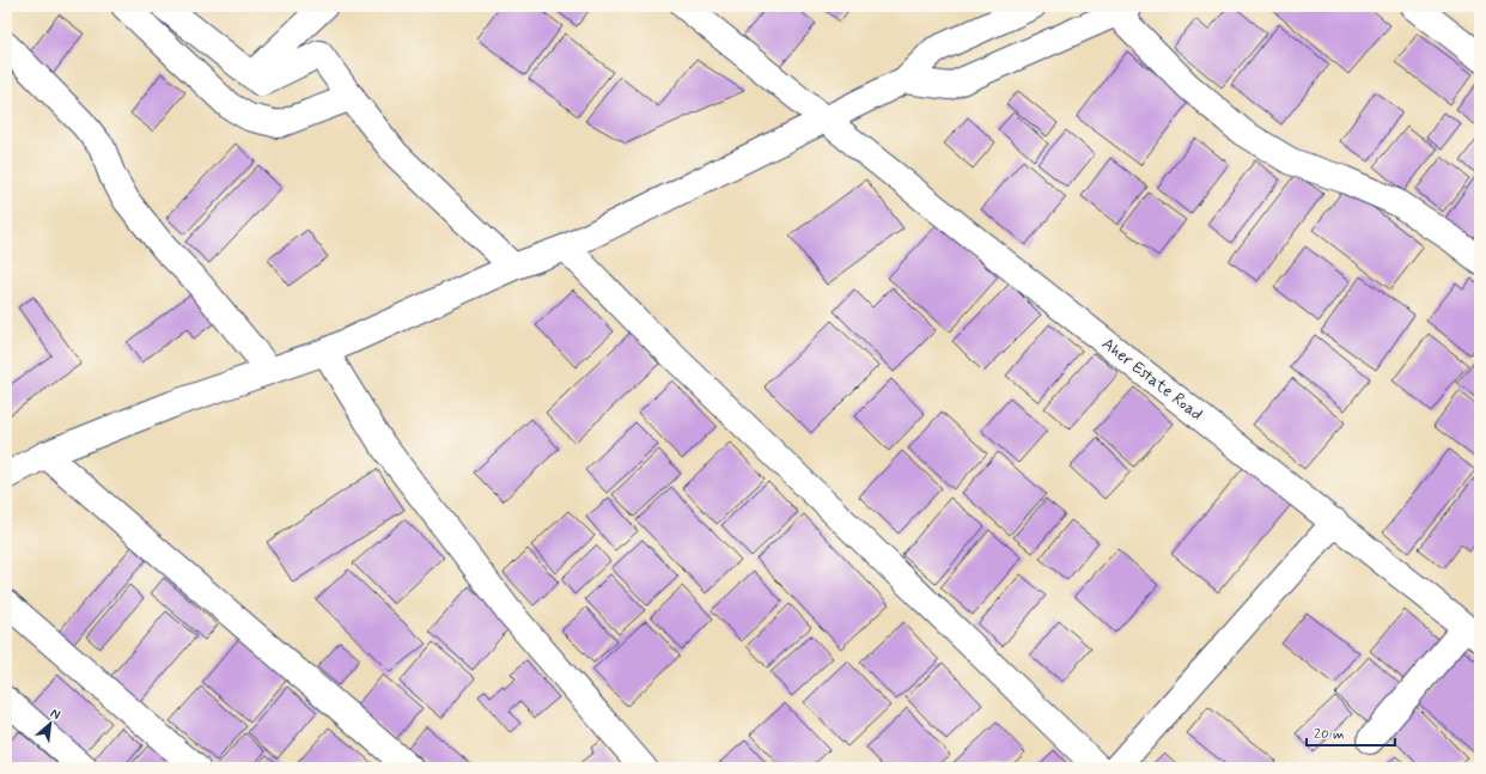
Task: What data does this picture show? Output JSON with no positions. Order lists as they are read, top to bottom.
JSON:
{
  "streets": {
    "street": ["Aher Estate Road"]
  },
  "scale_bar": "20 m",
  "north": "top right"
}
